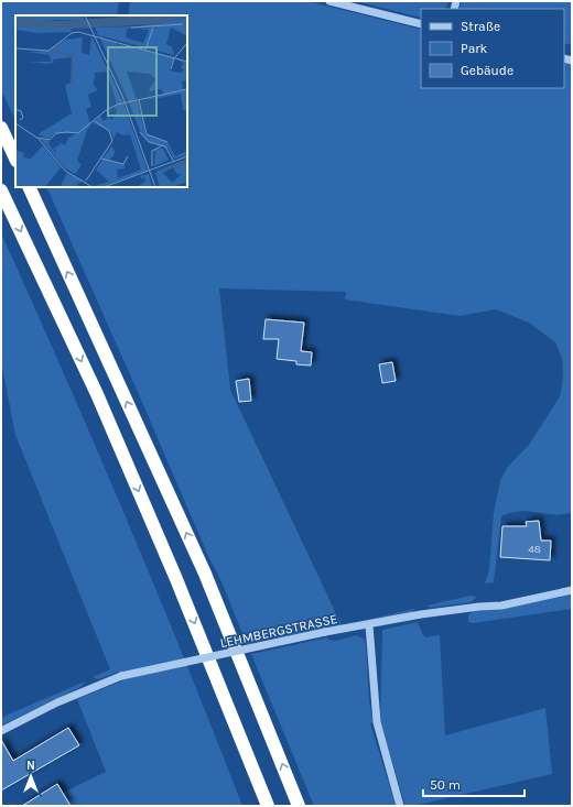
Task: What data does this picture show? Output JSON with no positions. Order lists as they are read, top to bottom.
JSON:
{
  "streets": {
    "street": ["LEHMBERGSTRASSE"]
  },
  "house_numbers": ["48"],
  "legend": ["Straße", "Park", "Gebäude"],
  "scale_bar": "50 m",
  "north": "top"
}
